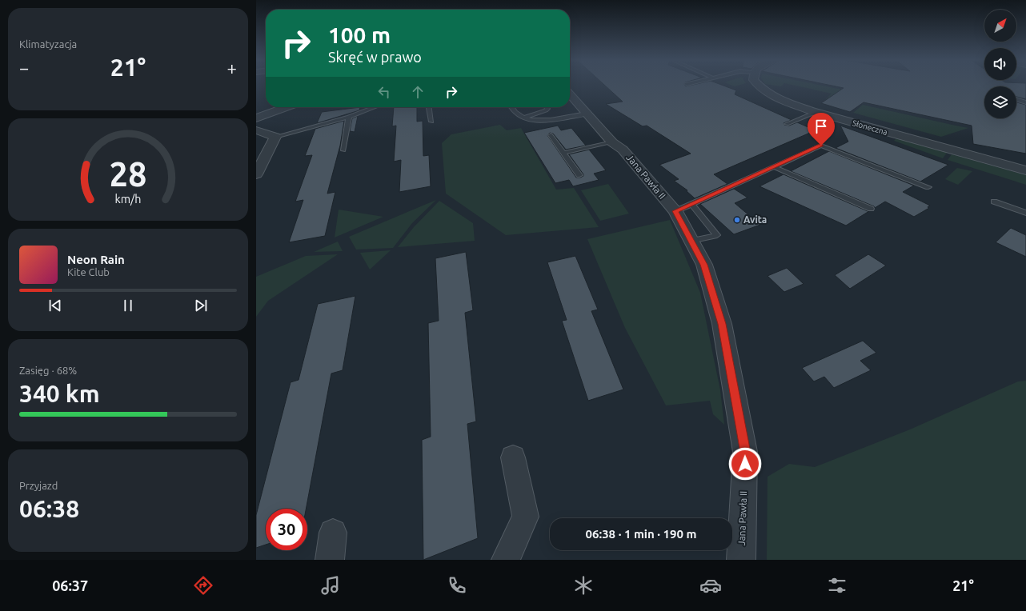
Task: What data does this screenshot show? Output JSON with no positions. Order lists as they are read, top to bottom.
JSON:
{
  "streets": {
    "street": ["Słoneczna", "Jana Pawła II"]
  },
  "places": ["Avita"],
  "north": "top right",
  "page": {
    "tile": [
      "Klimatyzacja",
      ["Zasięg · 68%", "340 km"],
      ["Przyjazd", "06:38"]
    ],
    "turn": ["100 m", "Skręć w prawo"],
    "heat": ["−", "21°", "+"],
    "song": ["Neon Rain", "Kite Club"],
    "limit": "30",
    "trip": "06:38 · 1 min · 190 m",
    "tabs": ["06:37", "21°"],
    "gauge": ["28", "km/h"]
  }
}
